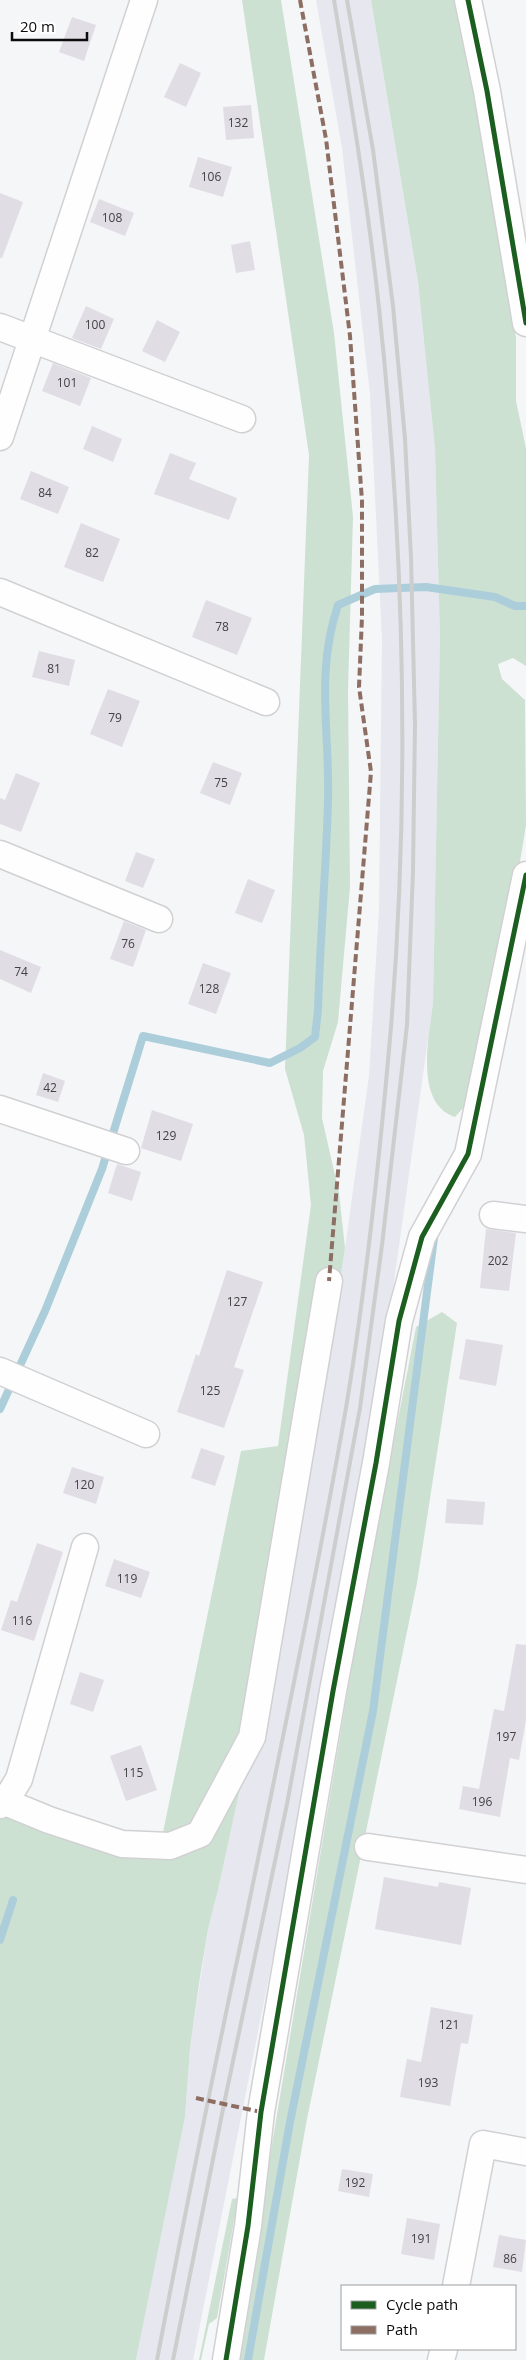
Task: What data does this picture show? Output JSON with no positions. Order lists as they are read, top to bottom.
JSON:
{
  "house_numbers": [
    "132",
    "106",
    "108",
    "100",
    "101",
    "84",
    "82",
    "78",
    "81",
    "79",
    "75",
    "76",
    "74",
    "128",
    "42",
    "129",
    "202",
    "127",
    "125",
    "120",
    "119",
    "116",
    "197",
    "115",
    "196",
    "121",
    "193",
    "192",
    "191",
    "86"
  ],
  "legend": ["Cycle path", "Path"],
  "scale_bar": "20 m"
}
